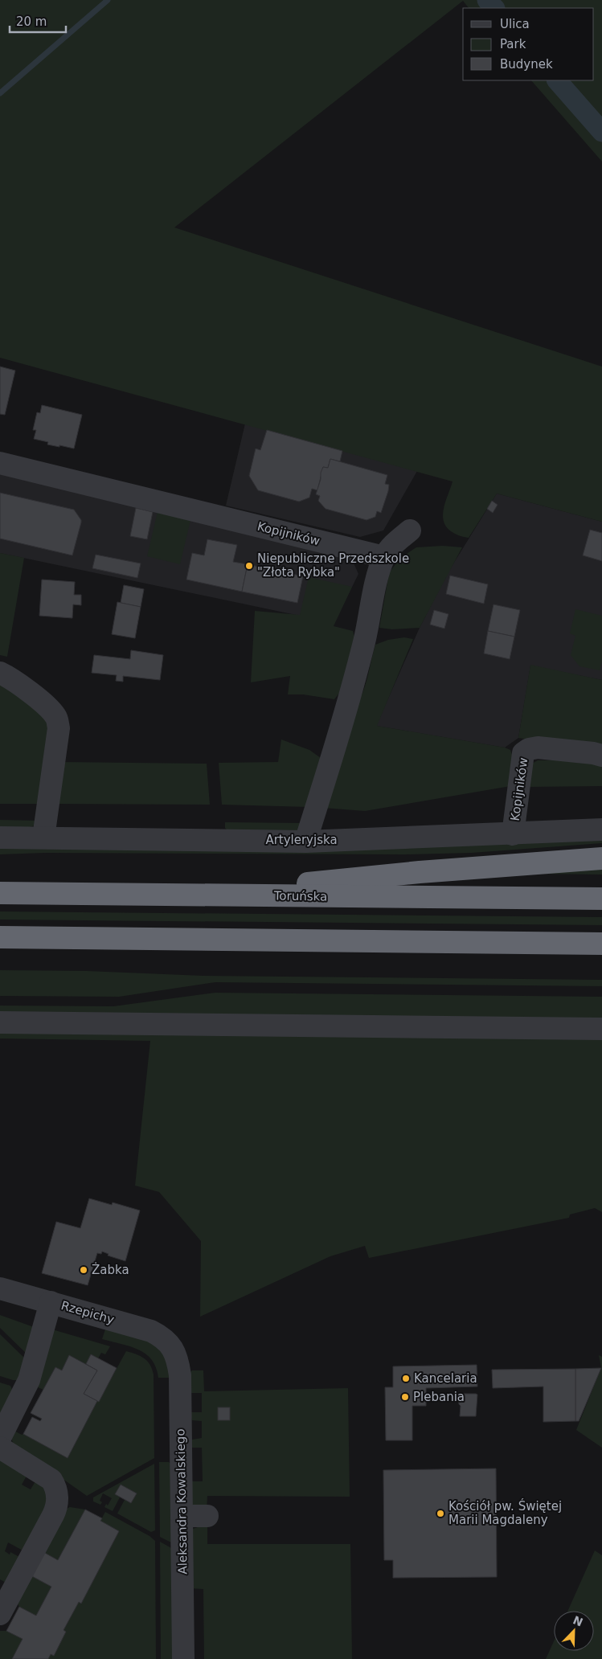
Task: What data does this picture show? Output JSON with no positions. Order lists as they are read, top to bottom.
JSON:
{
  "streets": {
    "highway": ["Toruńska"],
    "street": [
      "Kopijników",
      "Artyleryjska",
      "Rzepichy",
      "Aleksandra Kowalskiego"
    ]
  },
  "crossings": [
    ["Kopijników", "Artyleryjska"],
    ["Rzepichy", "Aleksandra Kowalskiego"]
  ],
  "places": [
    "Niepubliczne Przedszkole \"Złota Rybka\"",
    "Żabka",
    "Kancelaria",
    "Plebania",
    "Kościół pw. Świętej Marii Magdaleny"
  ],
  "legend": ["Ulica", "Park", "Budynek"],
  "scale_bar": "20 m",
  "north": "top right"
}
